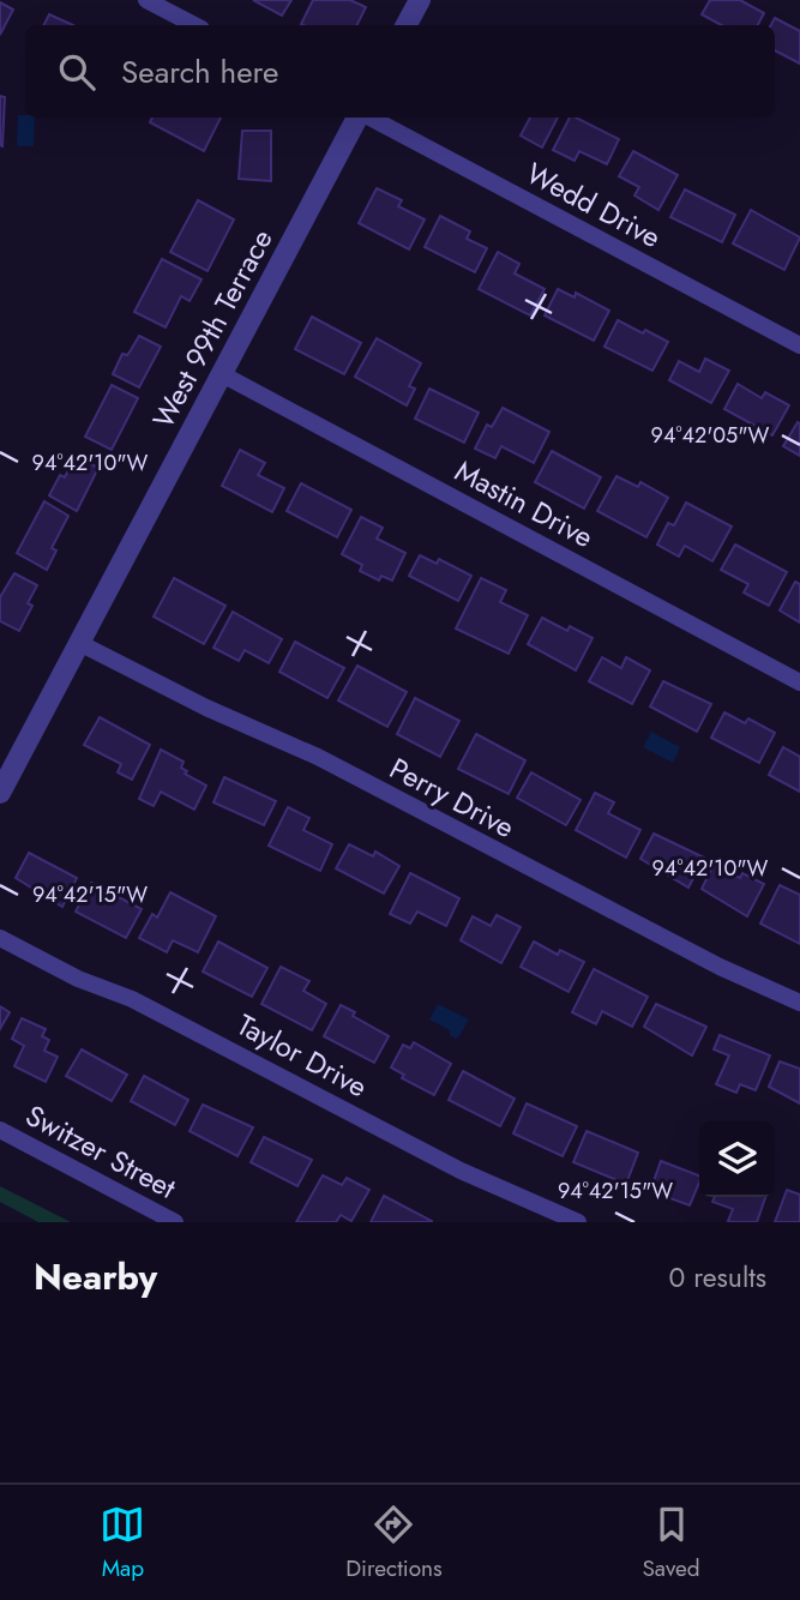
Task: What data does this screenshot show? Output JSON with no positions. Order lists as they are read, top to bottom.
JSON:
{
  "streets": {
    "street": [
      "Wedd Drive",
      "West 99th Terrace",
      "Mastin Drive",
      "Perry Drive",
      "Taylor Drive",
      "Switzer Street"
    ]
  },
  "crossings": [
    ["West 99th Terrace", "Mastin Drive"],
    ["West 99th Terrace", "Perry Drive"]
  ],
  "page": {
    "search": "Search here",
    "heading": ["Nearby", "0 results"],
    "nav": ["Map", "Directions", "Saved"]
  },
  "coordinates": ["94°42'05\"W", "94°42'10\"W", "94°42'15\"W"]
}
